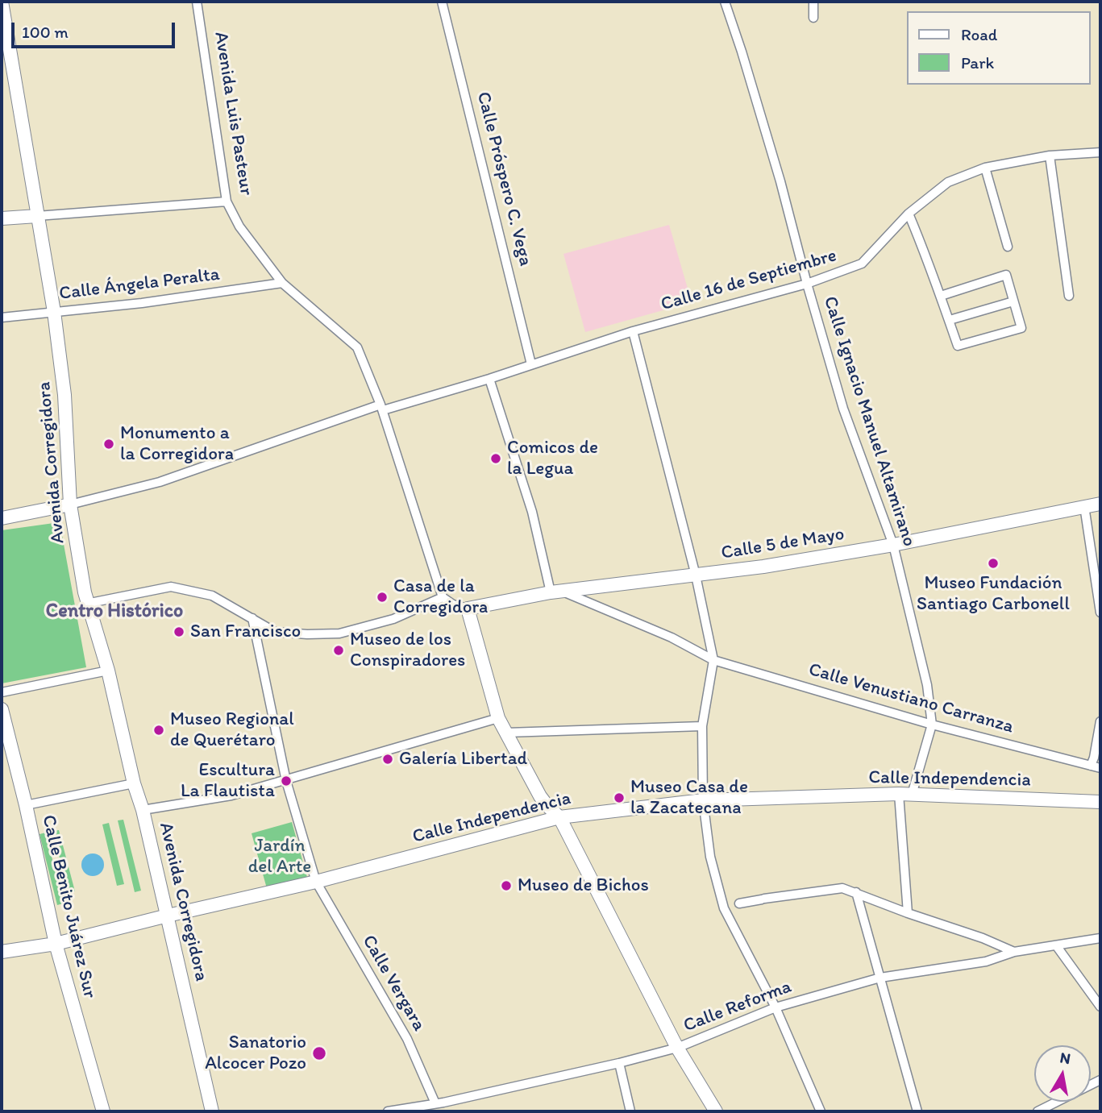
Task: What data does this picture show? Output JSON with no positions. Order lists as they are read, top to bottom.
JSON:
{
  "streets": {
    "street": [
      "Avenida Luis Pasteur",
      "Calle Próspero C. Vega",
      "Calle 16 de Septiembre",
      "Calle Ángela Peralta",
      "Calle Ignacio Manuel Altamirano",
      "Avenida Corregidora",
      "Calle 5 de Mayo",
      "Calle Venustiano Carranza",
      "Calle Independencia",
      "Calle Benito Juárez Sur",
      "Calle Vergara",
      "Calle Reforma"
    ]
  },
  "crossings": [
    ["Avenida Luis Pasteur", "Calle 16 de Septiembre"],
    ["Avenida Luis Pasteur", "Calle Ángela Peralta"],
    ["Calle Próspero C. Vega", "Calle 16 de Septiembre"],
    ["Calle 16 de Septiembre", "Calle Ignacio Manuel Altamirano"],
    ["Calle 16 de Septiembre", "Avenida Corregidora"],
    ["Calle Ángela Peralta", "Avenida Corregidora"],
    ["Calle Ignacio Manuel Altamirano", "Calle 5 de Mayo"],
    ["Calle Ignacio Manuel Altamirano", "Calle Venustiano Carranza"],
    ["Avenida Corregidora", "Calle Independencia"],
    ["Calle 5 de Mayo", "Calle Venustiano Carranza"],
    ["Calle Independencia", "Calle Benito Juárez Sur"],
    ["Calle Independencia", "Calle Vergara"],
    ["Calle Vergara", "Calle Reforma"]
  ],
  "districts": ["Centro Histórico"],
  "parks": ["Jardín del Arte"],
  "places": [
    "Monumento a la Corregidora",
    "Comicos de la Legua",
    "Museo Fundación Santiago Carbonell",
    "Casa de la Corregidora",
    "San Francisco",
    "Museo de los Conspiradores",
    "Museo Regional de Querétaro",
    "Galería Libertad",
    "Escultura La Flautista",
    "Museo Casa de la Zacatecana",
    "Museo de Bichos",
    "Sanatorio Alcocer Pozo"
  ],
  "legend": ["Road", "Park"],
  "scale_bar": "100 m",
  "north": "top"
}
